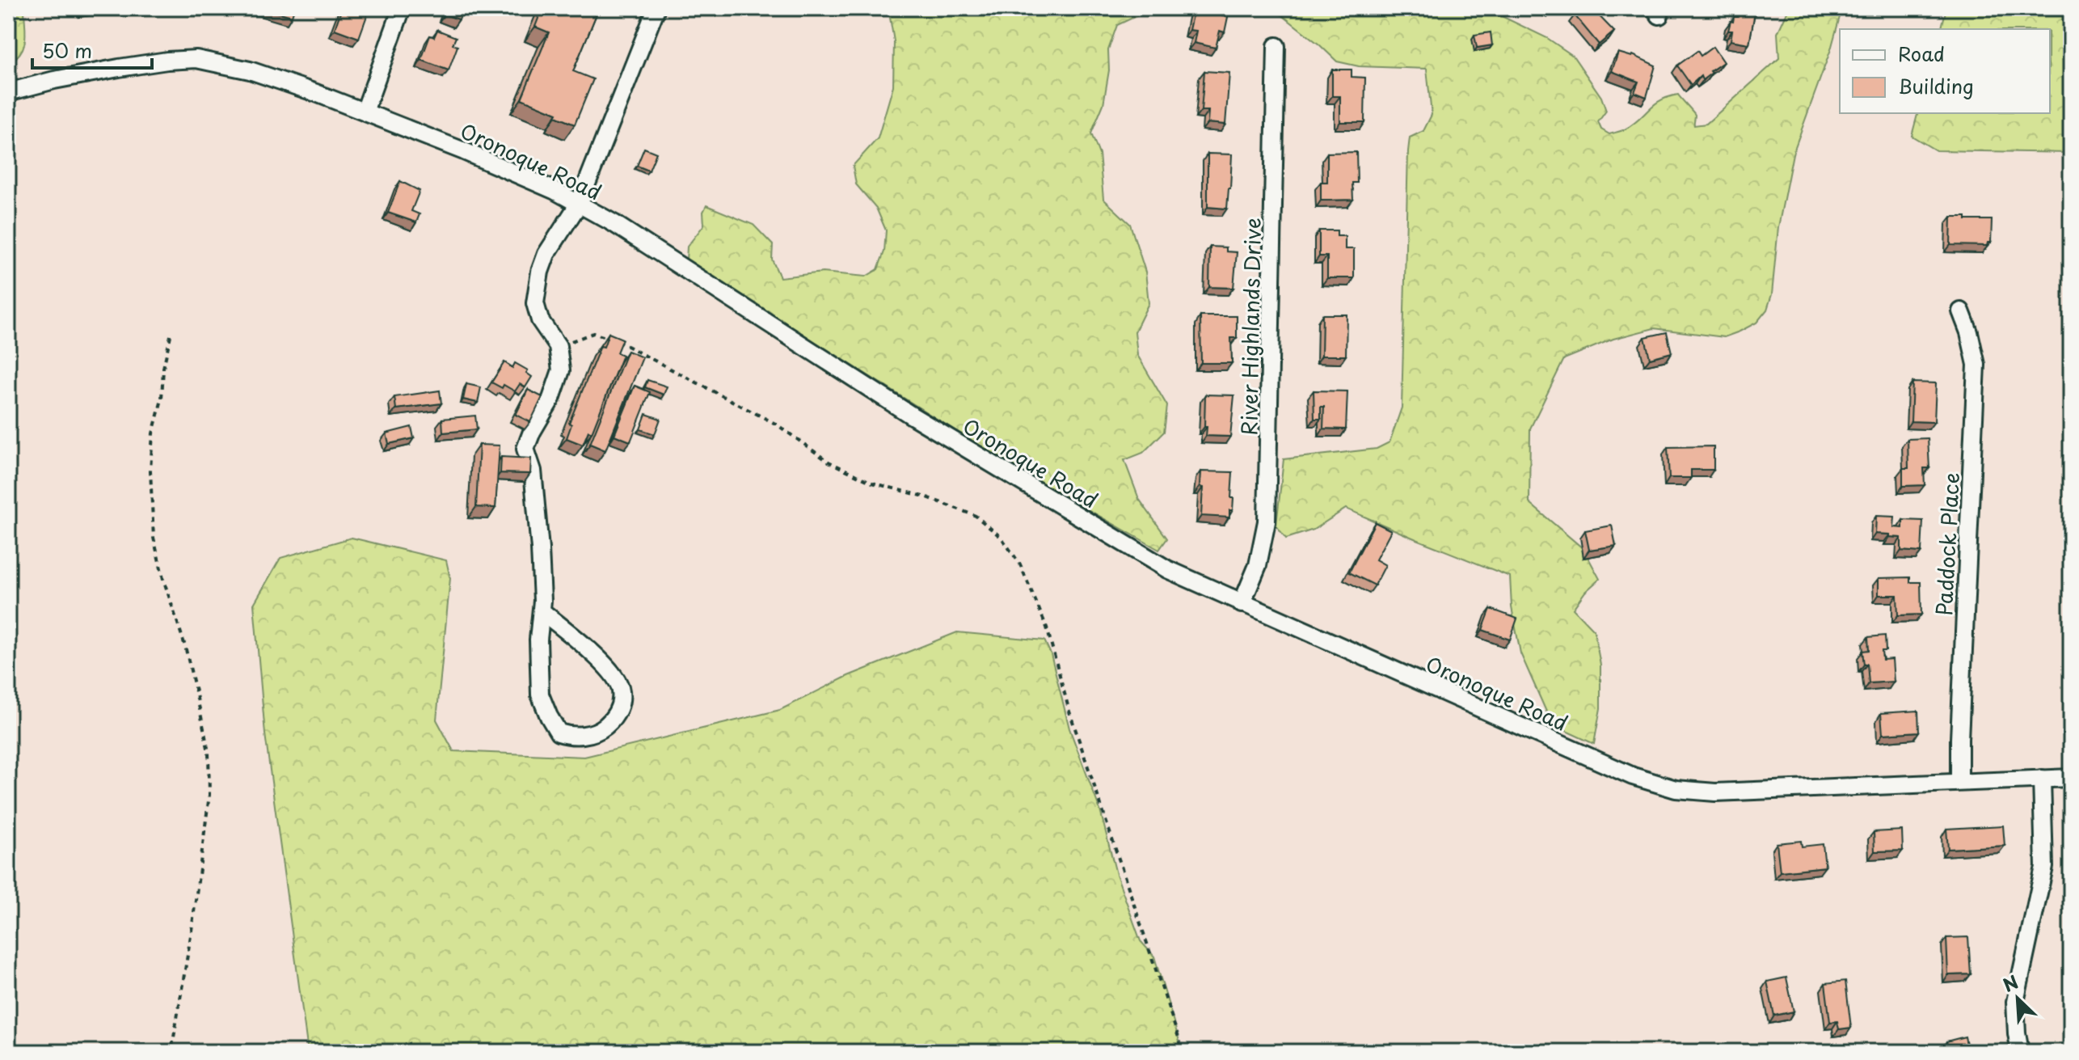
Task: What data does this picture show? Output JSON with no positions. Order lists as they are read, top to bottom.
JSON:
{
  "streets": {
    "street": ["Oronoque Road", "River Highlands Drive", "Paddock Place"]
  },
  "crossings": [
    ["Oronoque Road", "River Highlands Drive"],
    ["Oronoque Road", "Paddock Place"]
  ],
  "legend": ["Road", "Building"],
  "scale_bar": "50 m",
  "north": "top left"
}
